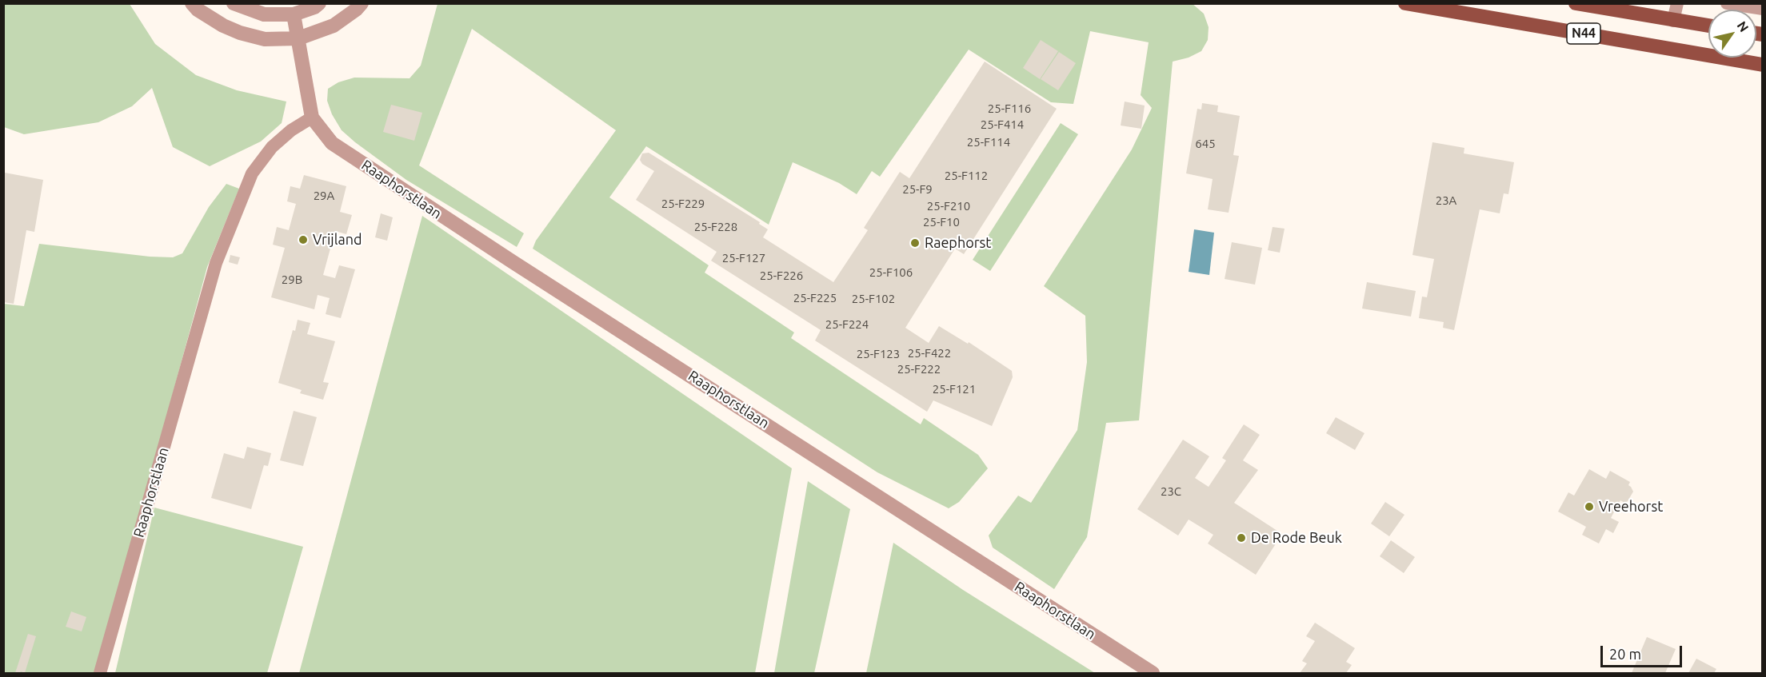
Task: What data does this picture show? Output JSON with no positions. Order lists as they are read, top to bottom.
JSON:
{
  "streets": {
    "main road": ["N44"],
    "street": ["Raaphorstlaan"]
  },
  "places": [
    "Vrijland",
    "Raephorst",
    "Vreehorst",
    "De Rode Beuk"
  ],
  "house_numbers": [
    "25-F116",
    "25-F414",
    "25-F114",
    "645",
    "25-F112",
    "25-F9",
    "29A",
    "23A",
    "25-F229",
    "25-F210",
    "25-F10",
    "25-F228",
    "25-F127",
    "25-F106",
    "25-F226",
    "29B",
    "25-F225",
    "25-F102",
    "25-F224",
    "25-F422",
    "25-F123",
    "25-F222",
    "25-F121",
    "23C"
  ],
  "scale_bar": "20 m",
  "north": "top right"
}
